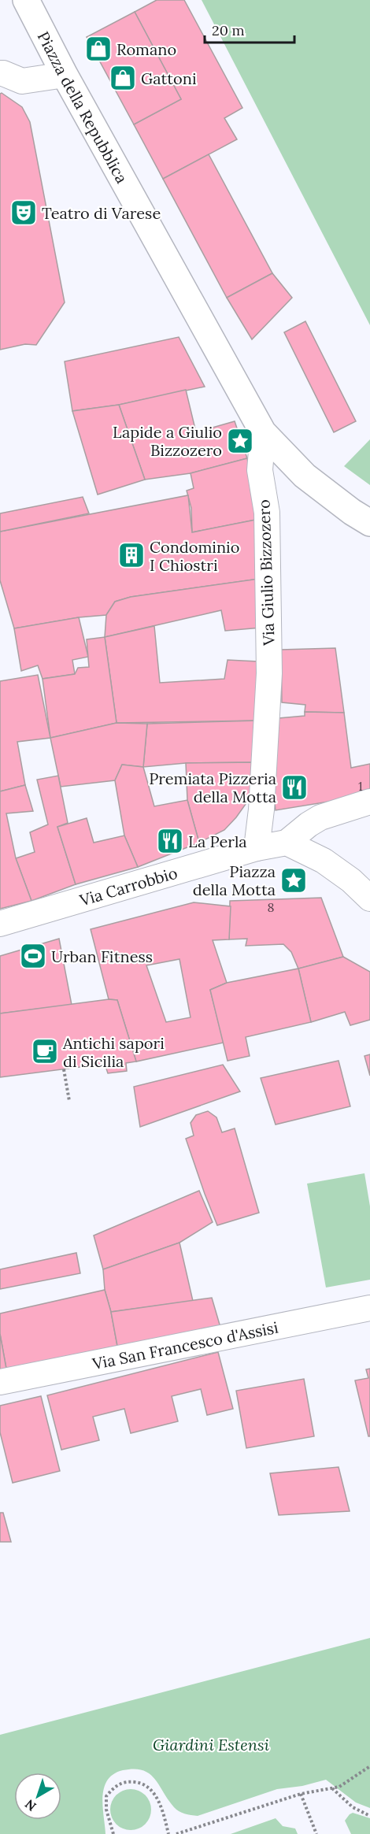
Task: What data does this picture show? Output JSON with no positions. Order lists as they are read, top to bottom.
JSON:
{
  "streets": {
    "main road": ["Piazza della Repubblica"],
    "street": ["Via Giulio Bizzozero", "Via Carrobbio", "Via San Francesco d'Assisi"]
  },
  "crossings": [
    ["Piazza della Repubblica", "Via Giulio Bizzozero"],
    ["Via Giulio Bizzozero", "Via Carrobbio"]
  ],
  "parks": ["Giardini Estensi"],
  "places": {
    "shop": ["Romano", "Gattoni"],
    "theatre": ["Teatro di Varese"],
    "place": ["Lapide a Giulio Bizzozero", "Piazza della Motta"],
    "building": ["Condominio I Chiostri"],
    "restaurant": ["Premiata Pizzeria della Motta", "La Perla"],
    "sports": ["Urban Fitness"],
    "cafe": ["Antichi sapori di Sicilia"]
  },
  "house_numbers": ["1", "8"],
  "scale_bar": "20 m",
  "north": "bottom left"
}
